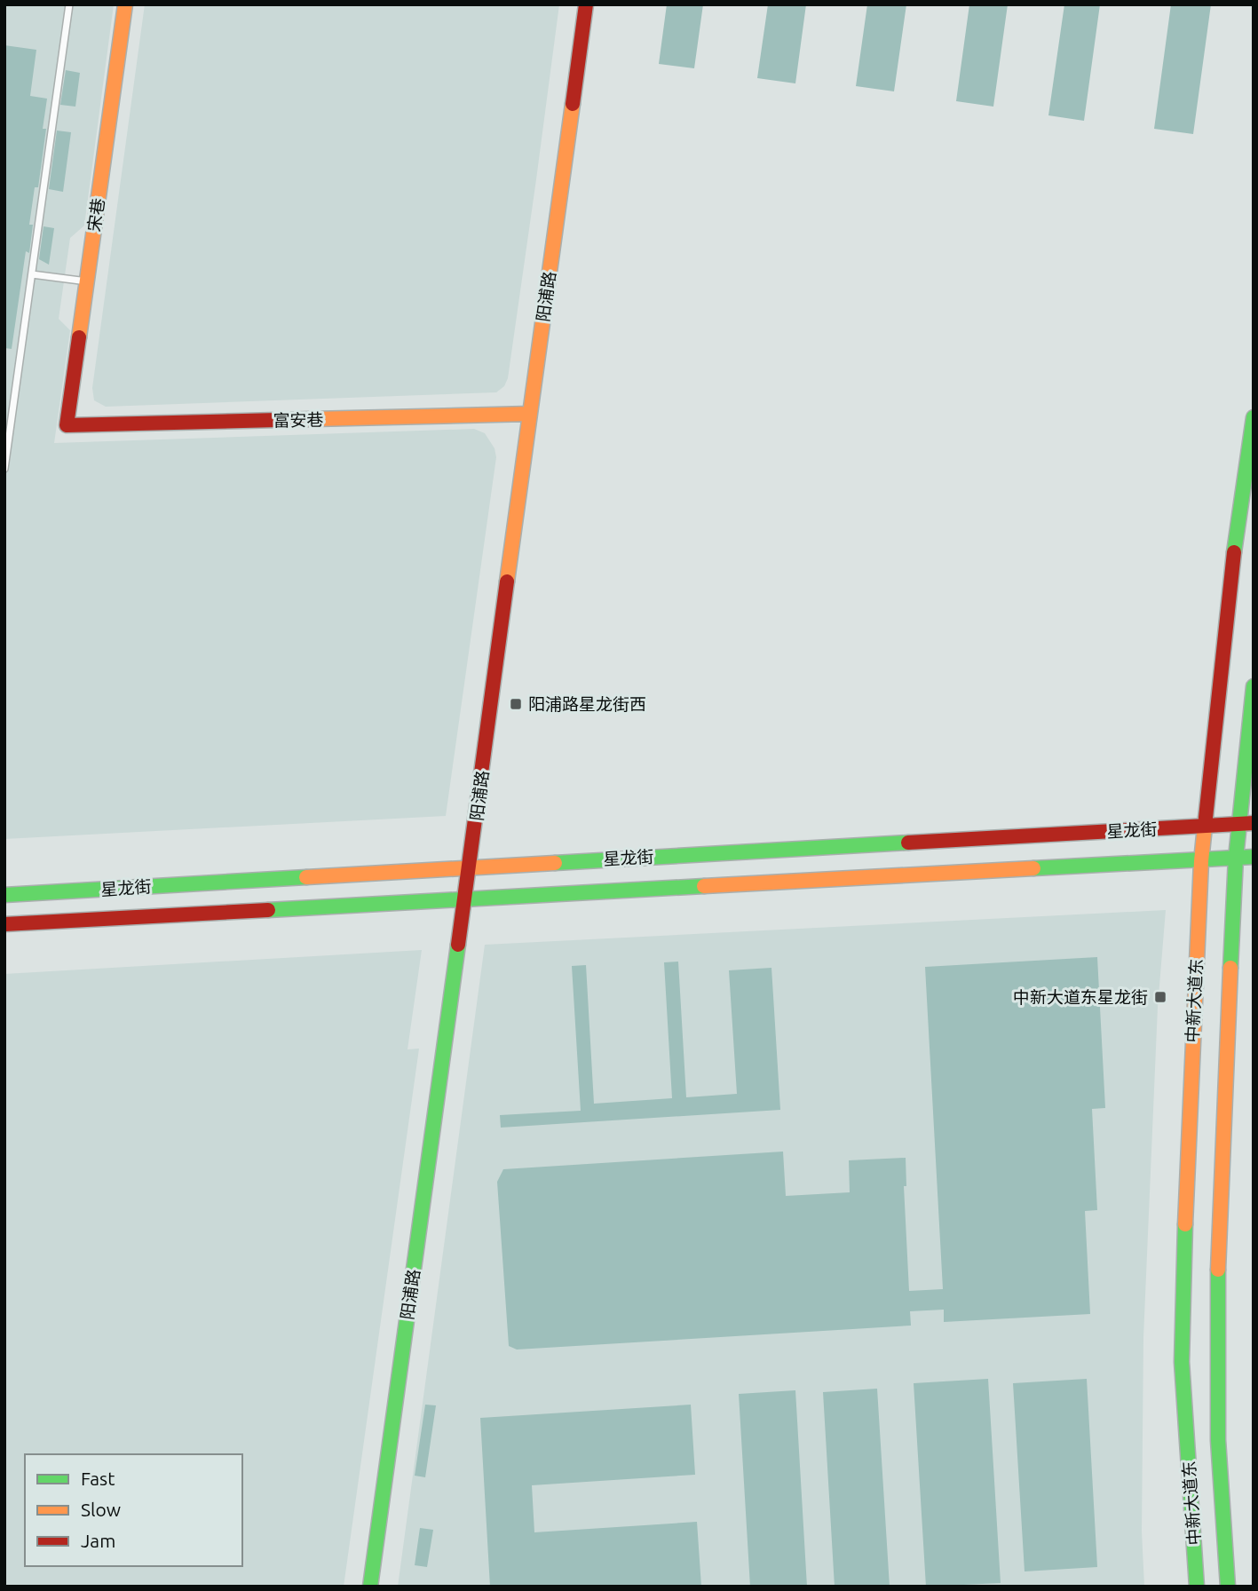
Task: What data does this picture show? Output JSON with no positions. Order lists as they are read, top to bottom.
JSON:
{
  "streets": {
    "main road": [
      "宋巷",
      "阳浦路",
      "富安巷",
      "星龙街",
      "中新大道东"
    ]
  },
  "crossings": [
    ["宋巷", "富安巷"],
    ["阳浦路", "富安巷"],
    ["阳浦路", "星龙街"],
    ["星龙街", "中新大道东"]
  ],
  "places": {
    "transit": ["阳浦路星龙街西", "中新大道东星龙街"]
  },
  "legend": ["Fast", "Slow", "Jam"]
}
